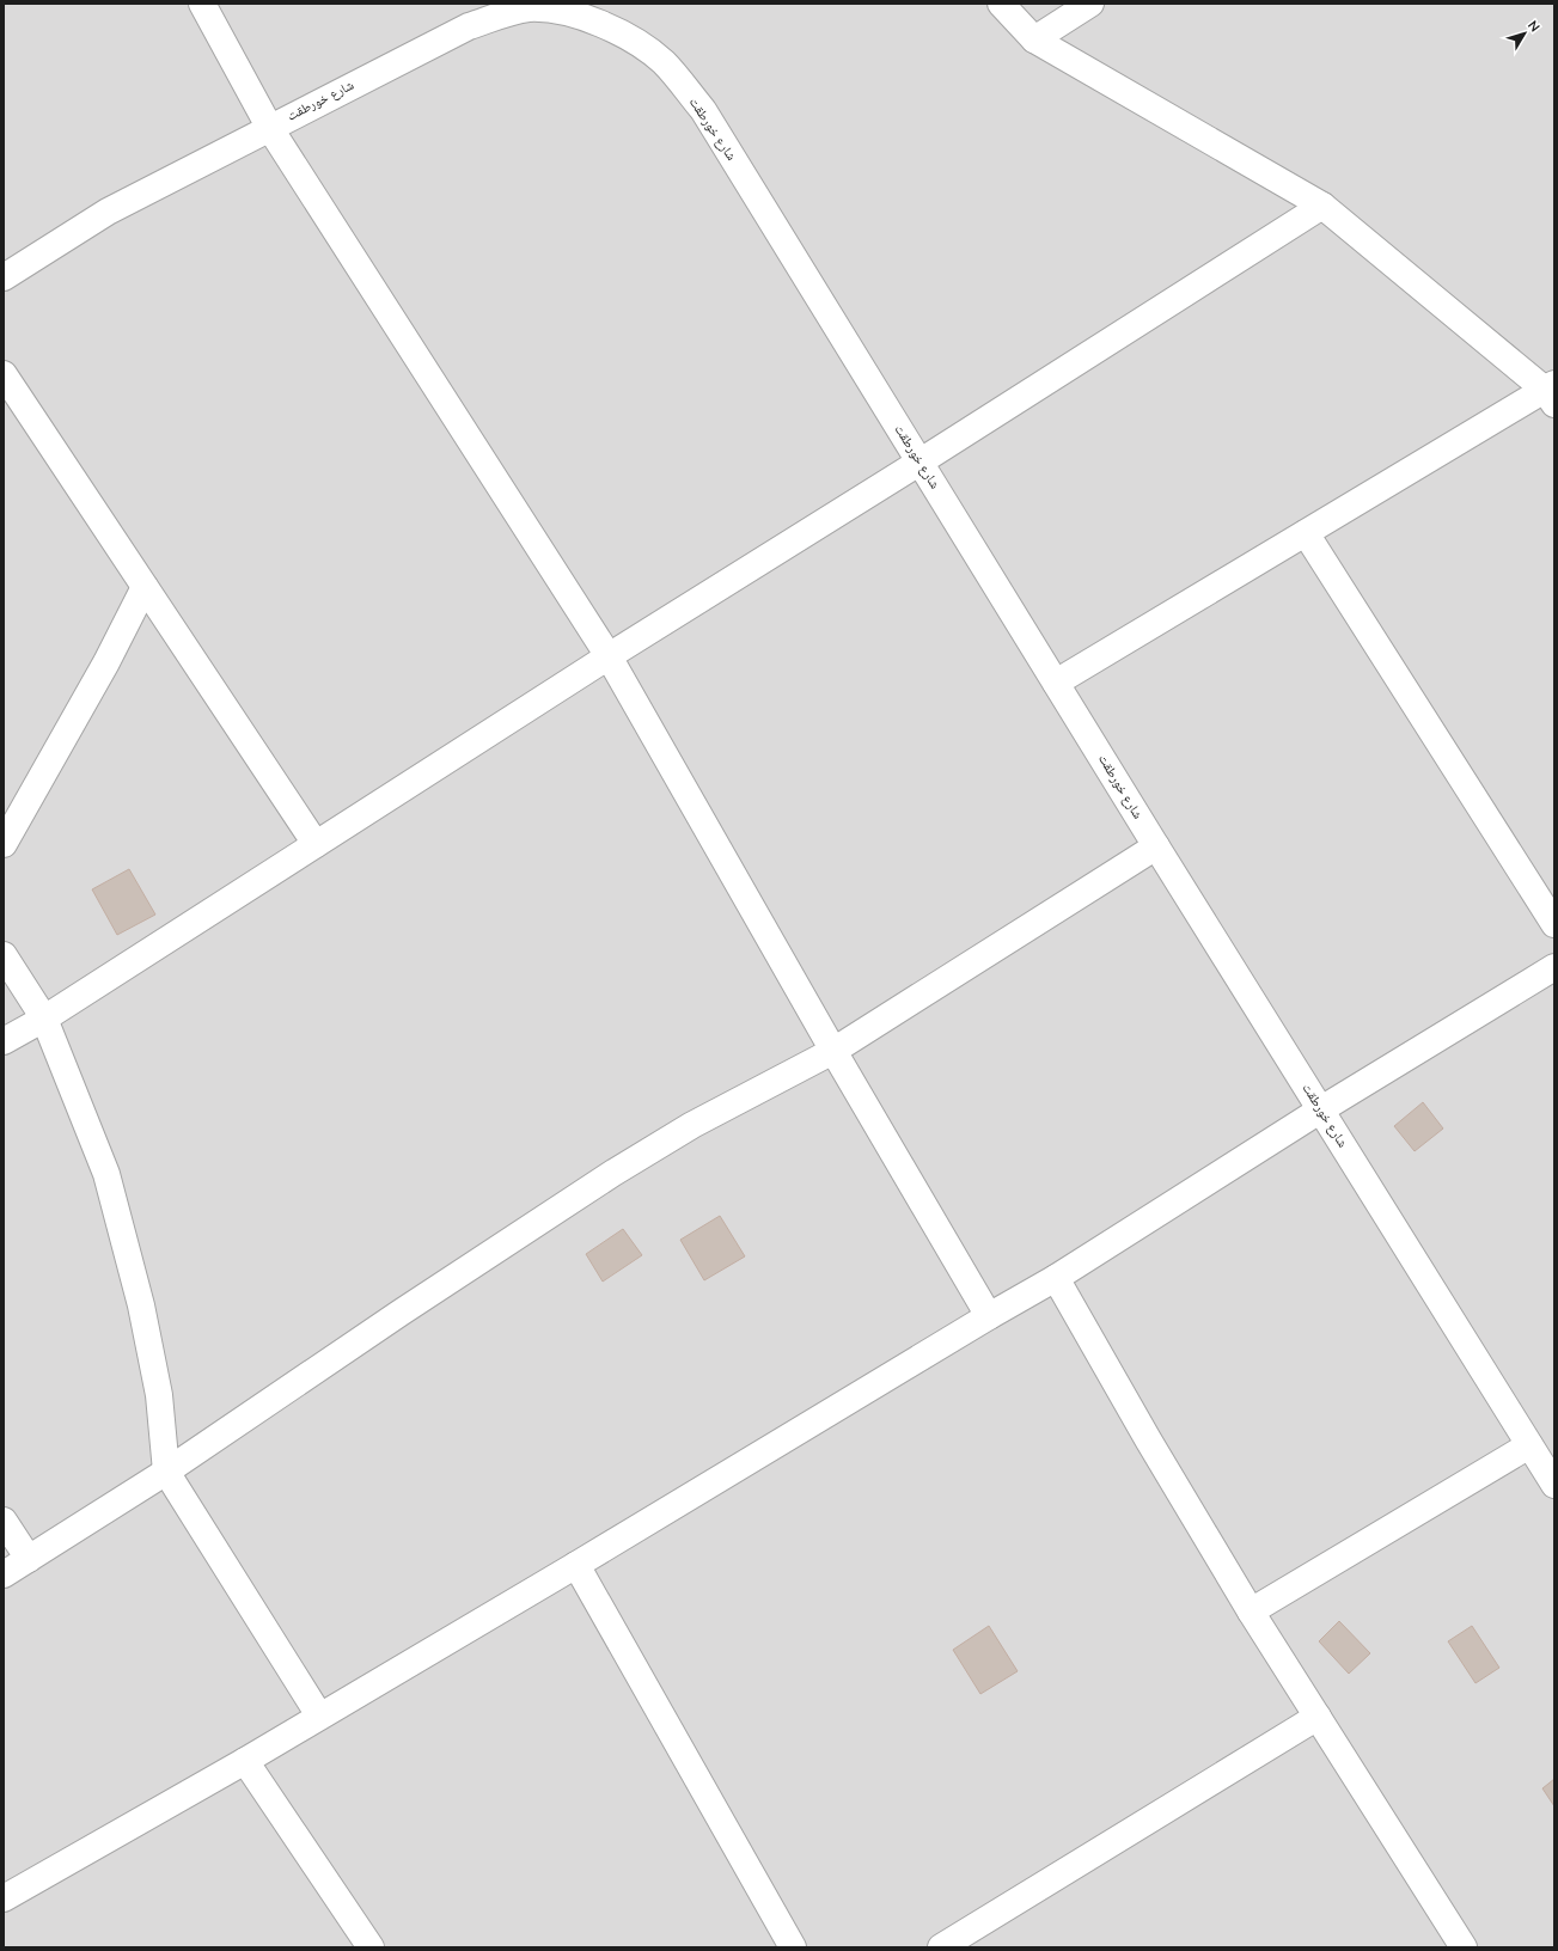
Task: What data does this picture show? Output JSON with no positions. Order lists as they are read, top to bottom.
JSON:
{
  "streets": {
    "street": ["شارع خورطقت"]
  },
  "north": "top right"
}
